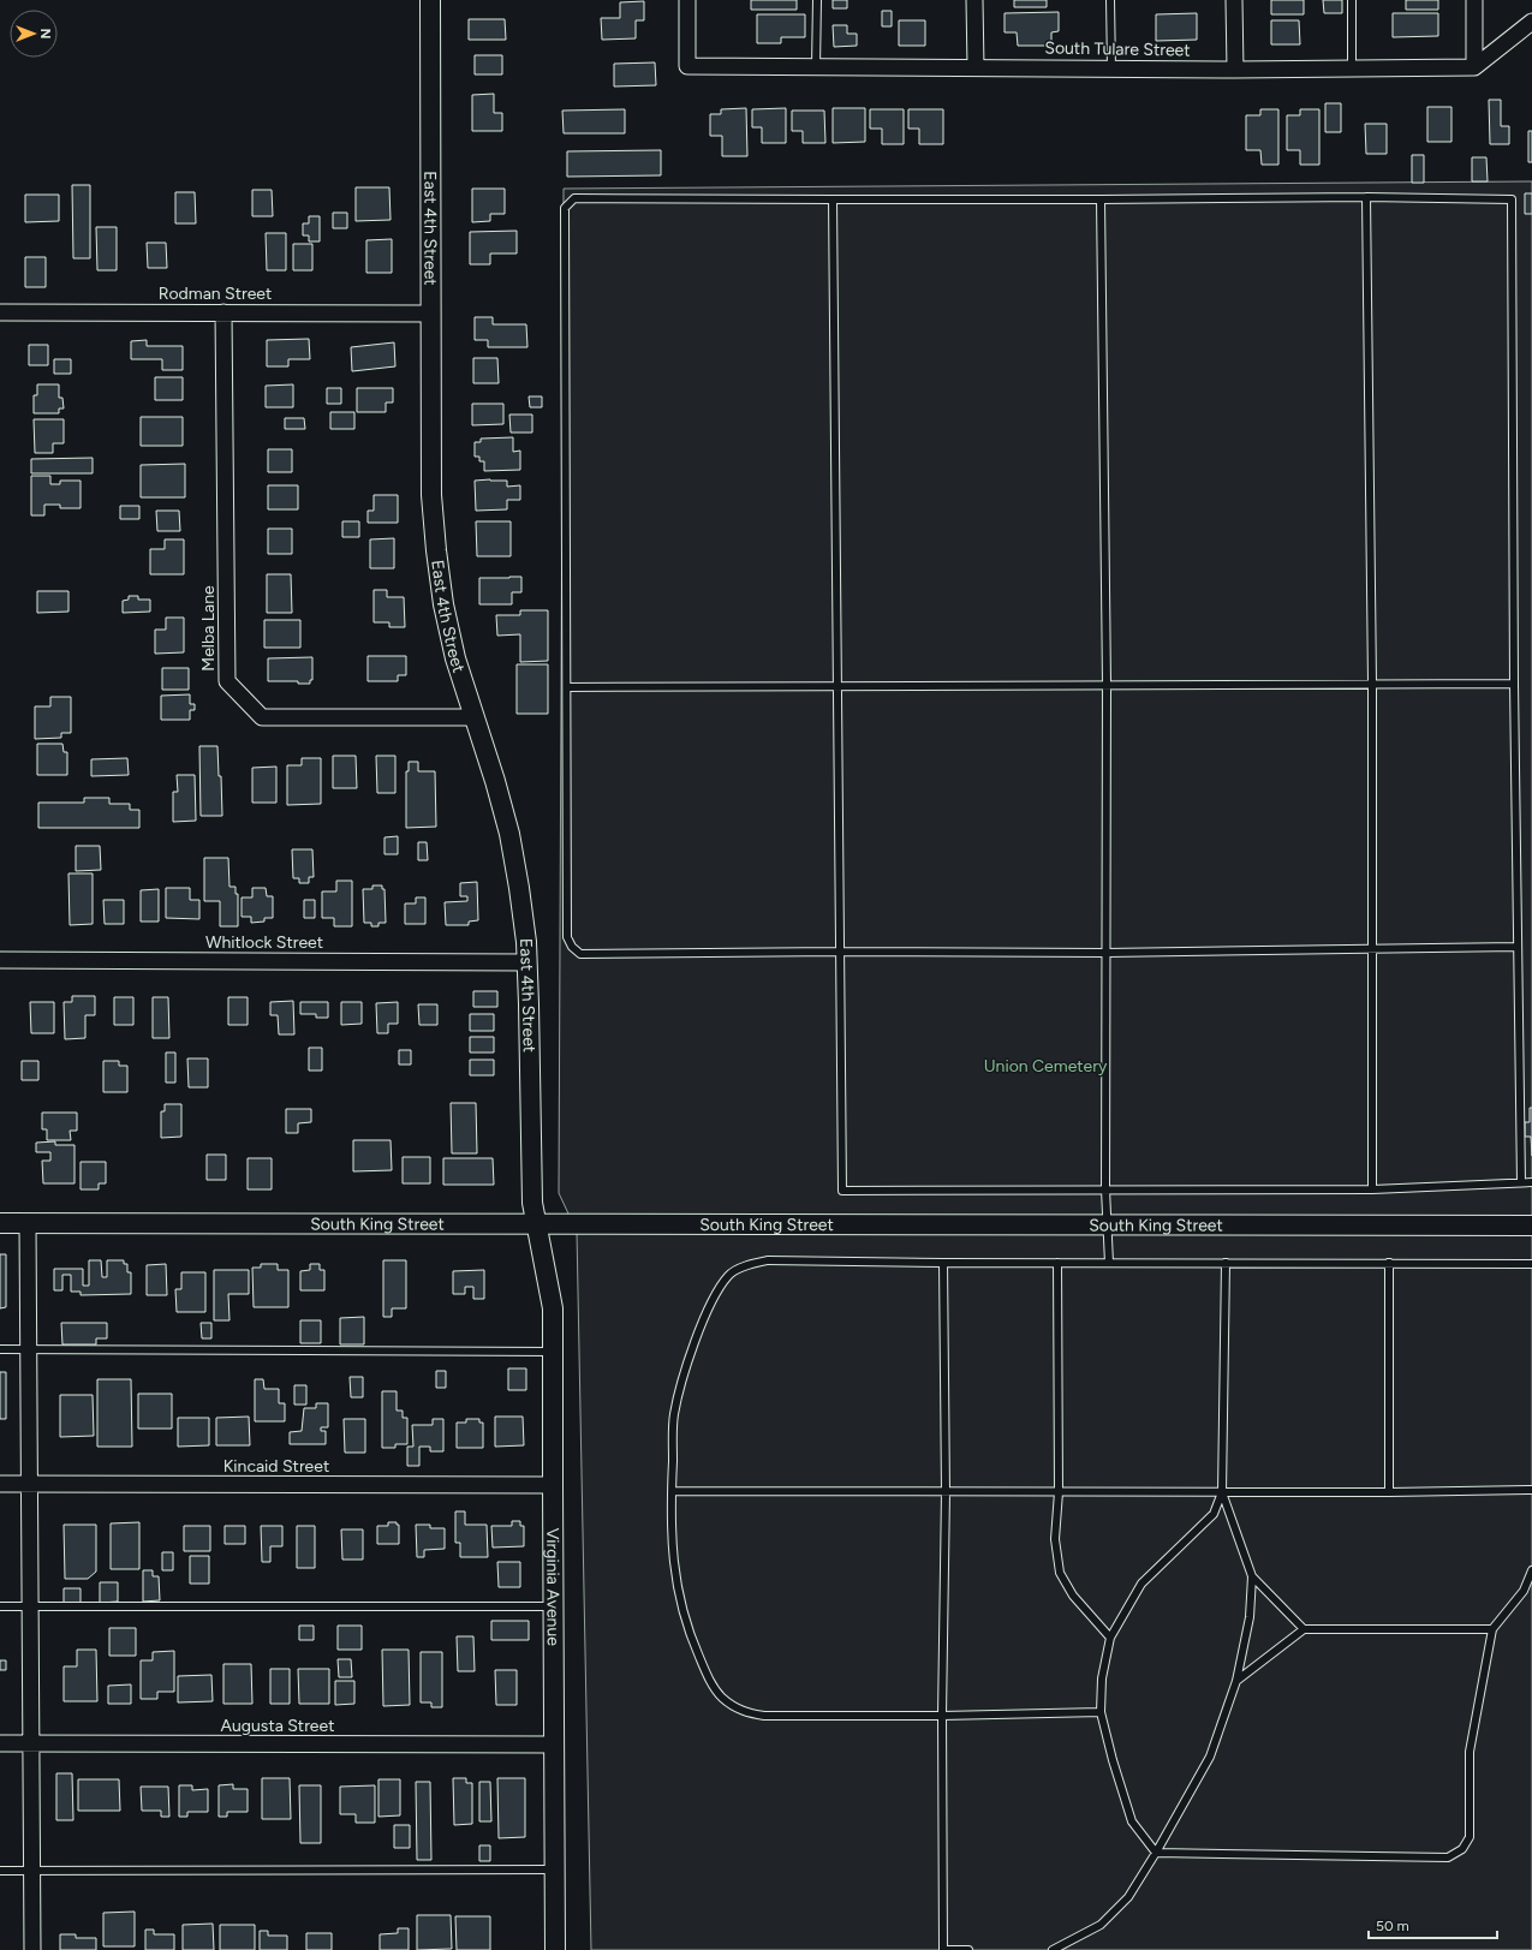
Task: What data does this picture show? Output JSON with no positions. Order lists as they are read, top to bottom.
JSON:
{
  "streets": {
    "street": [
      "South Tulare Street",
      "East 4th Street",
      "Rodman Street",
      "Melba Lane",
      "Whitlock Street",
      "South King Street",
      "Kincaid Street",
      "Virginia Avenue",
      "Augusta Street"
    ]
  },
  "crossings": [
    ["East 4th Street", "Rodman Street"],
    ["East 4th Street", "Melba Lane"],
    ["East 4th Street", "Whitlock Street"],
    ["East 4th Street", "South King Street"],
    ["East 4th Street", "Virginia Avenue"],
    ["Rodman Street", "Melba Lane"],
    ["South King Street", "Virginia Avenue"],
    ["Kincaid Street", "Virginia Avenue"],
    ["Virginia Avenue", "Augusta Street"]
  ],
  "parks": ["Union Cemetery"],
  "scale_bar": "50 m",
  "north": "right"
}
